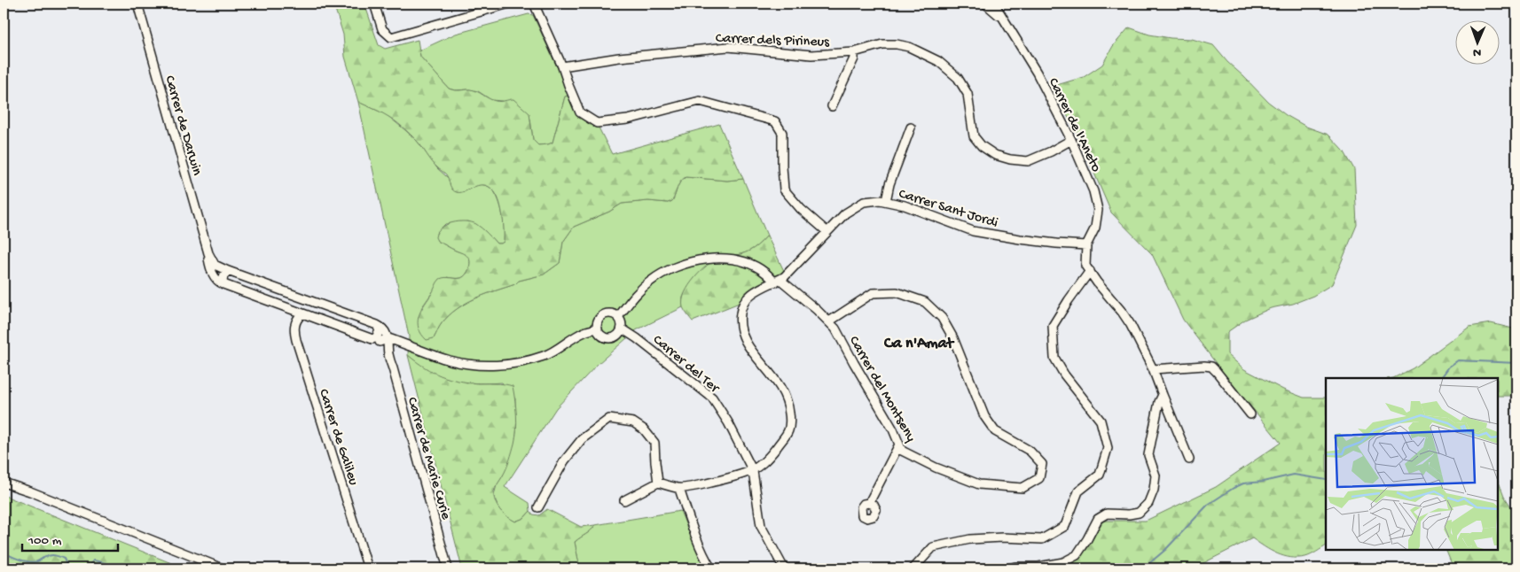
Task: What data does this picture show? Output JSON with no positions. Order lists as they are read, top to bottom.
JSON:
{
  "streets": {
    "street": [
      "Carrer dels Pirineus",
      "Carrer de l'Aneto",
      "Carrer de Darwin",
      "Carrer Sant Jordi",
      "Carrer del Ter",
      "Carrer del Montseny",
      "Carrer de Galileu",
      "Carrer de Marie Curie"
    ]
  },
  "crossings": [
    ["Carrer dels Pirineus", "Carrer de l'Aneto"],
    ["Carrer de l'Aneto", "Carrer Sant Jordi"],
    ["Carrer Sant Jordi", "Carrer del Ter"],
    ["Carrer Sant Jordi", "Carrer del Montseny"],
    ["Carrer del Ter", "Carrer del Montseny"]
  ],
  "districts": ["Ca n'Amat"],
  "scale_bar": "100 m",
  "north": "bottom"
}
